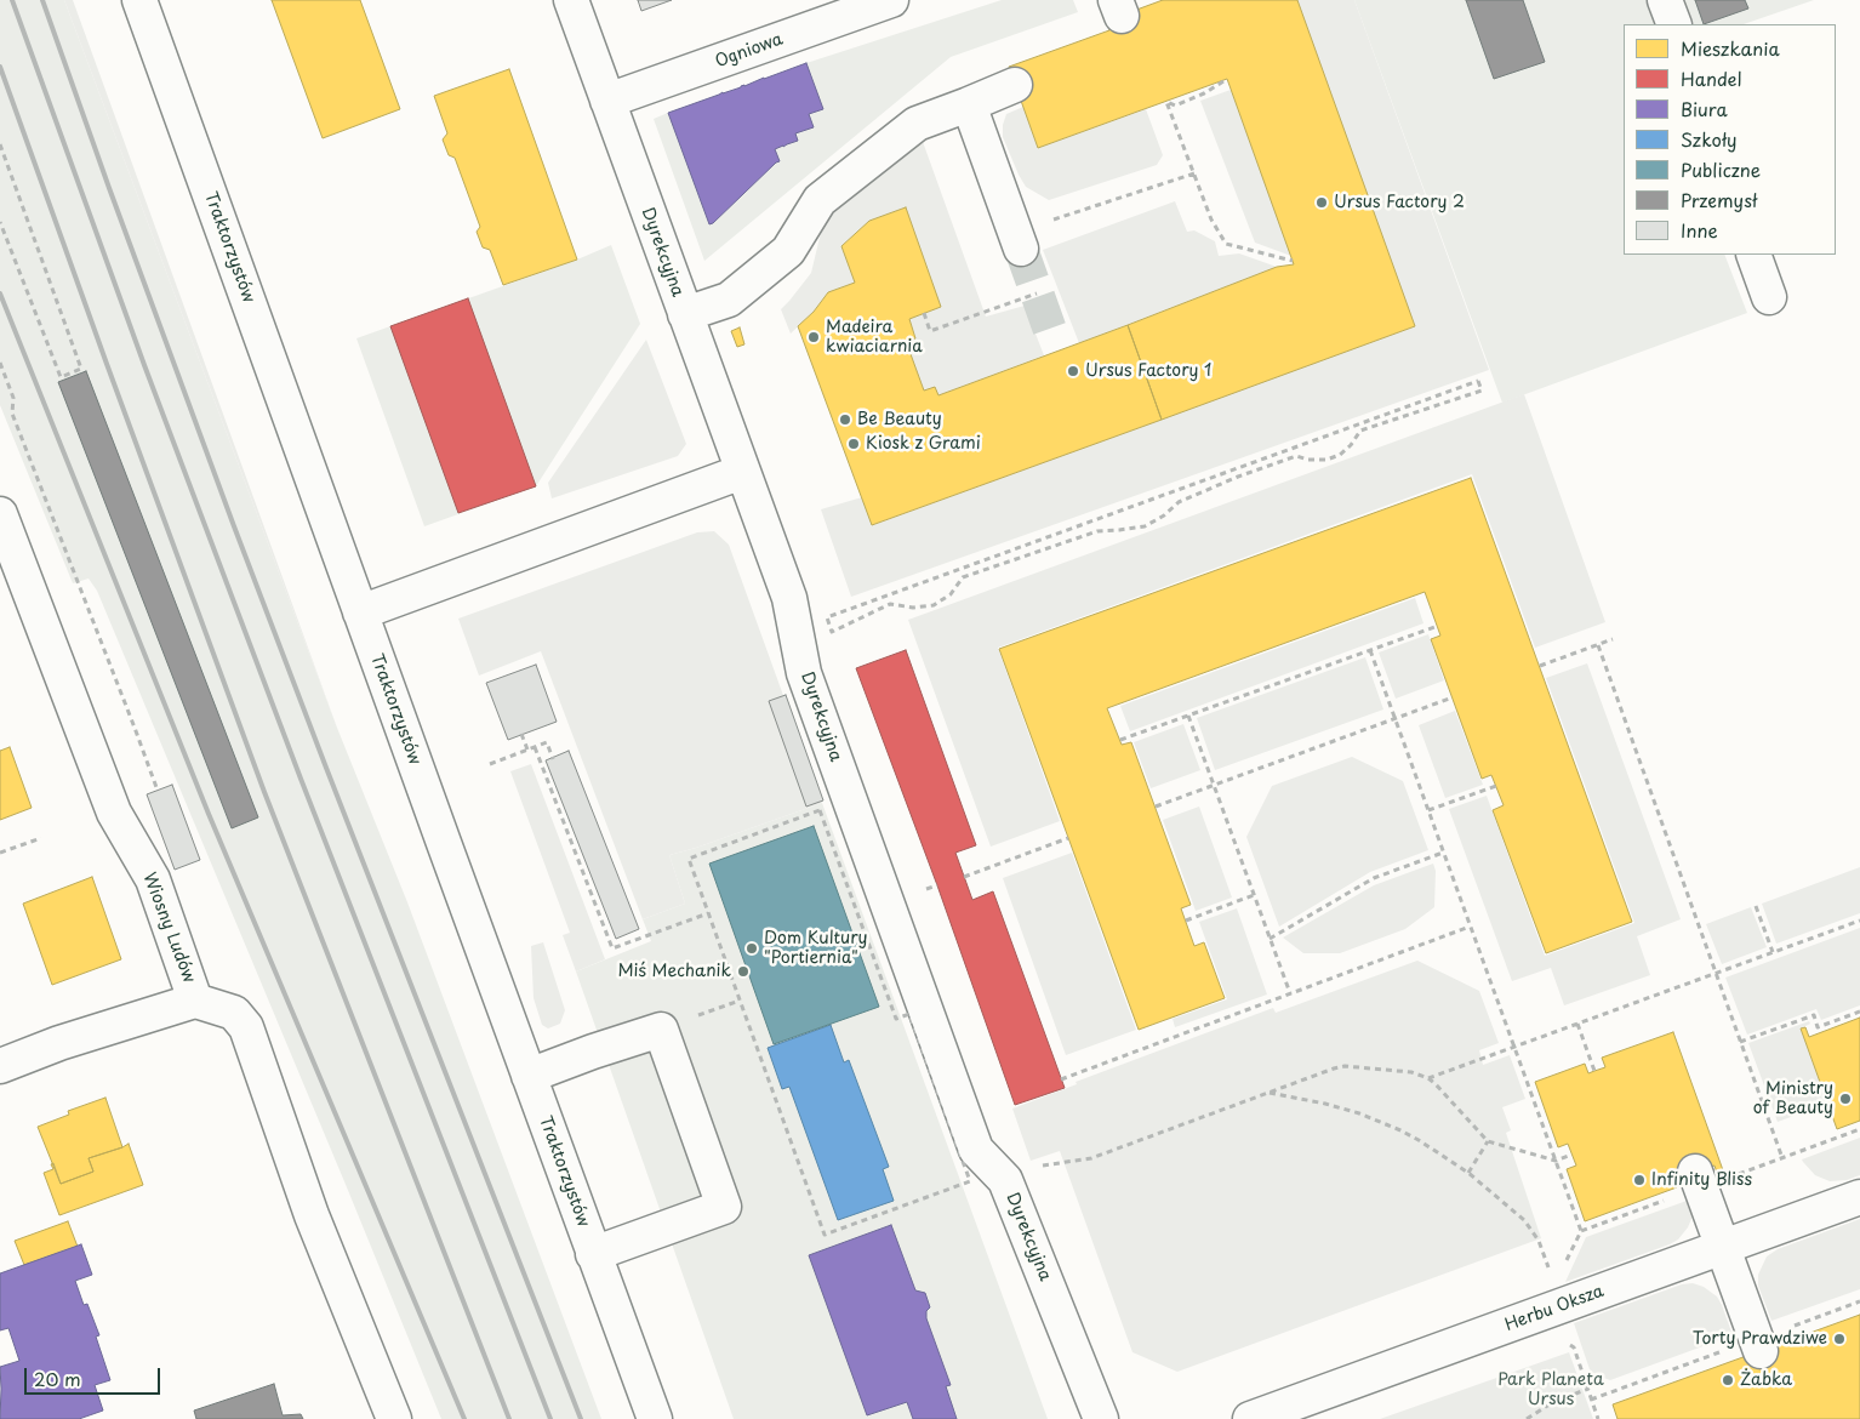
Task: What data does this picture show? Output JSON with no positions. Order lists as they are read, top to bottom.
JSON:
{
  "streets": {
    "street": [
      "Ogniowa",
      "Traktorzystów",
      "Dyrekcyjna",
      "Wiosny Ludów",
      "Herbu Oksza"
    ]
  },
  "crossings": [
    ["Ogniowa", "Dyrekcyjna"]
  ],
  "parks": ["Park Planeta Ursus"],
  "places": [
    "Ursus Factory 2",
    "Madeira kwiaciarnia",
    "Ursus Factory 1",
    "Be Beauty",
    "Kiosk z Grami",
    "Dom Kultury \"Portiernia\"",
    "Miś Mechanik",
    "Ministry of Beauty",
    "Infinity Bliss",
    "Torty Prawdziwe",
    "Żabka"
  ],
  "legend": [
    "Mieszkania",
    "Handel",
    "Biura",
    "Szkoły",
    "Publiczne",
    "Przemysł",
    "Inne"
  ],
  "scale_bar": "20 m"
}
